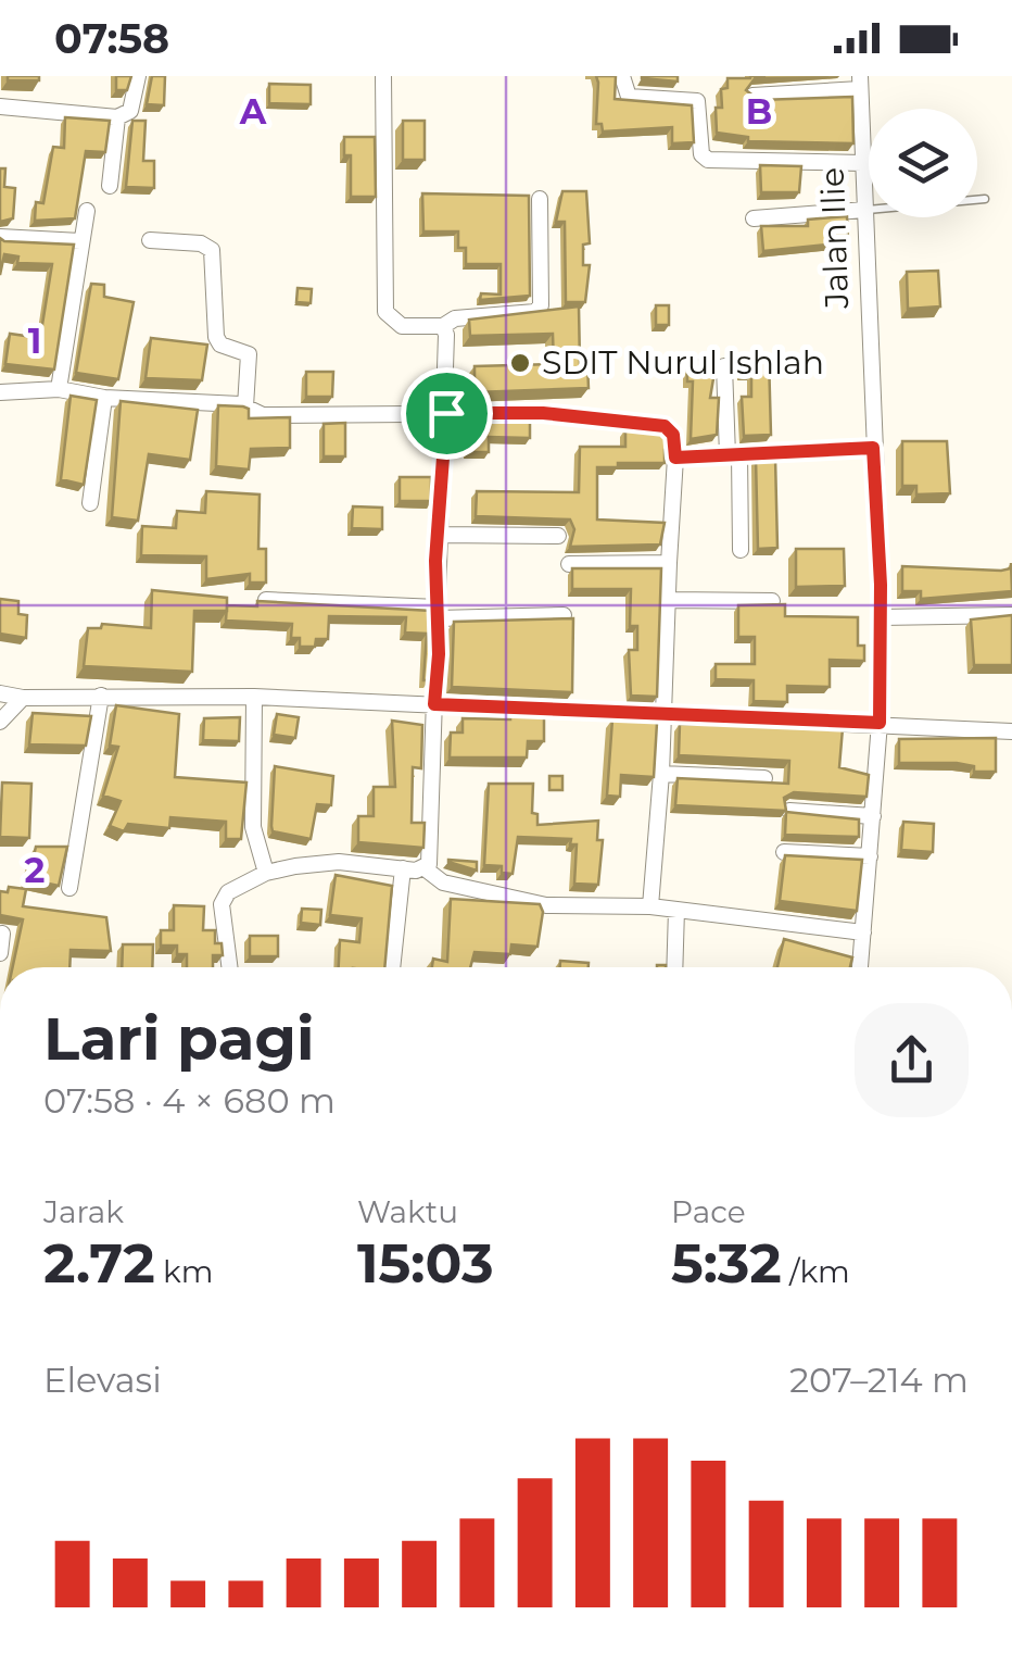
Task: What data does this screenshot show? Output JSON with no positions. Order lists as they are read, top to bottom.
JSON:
{
  "streets": {
    "street": ["Jalan Ilie"]
  },
  "places": ["SDIT Nurul Ishlah"],
  "page": {
    "status": "07:58",
    "heading": ["Lari pagi", "07:58 · 4 × 680 m"],
    "stats": [
      ["Jarak", "2.72 km"],
      ["Waktu", "15:03"],
      ["Pace", "5:32 /km"]
    ],
    "chart": ["Elevasi", "207–214 m"]
  },
  "grid": {
    "columns": ["A", "B"],
    "rows": ["1", "2"]
  }
}
